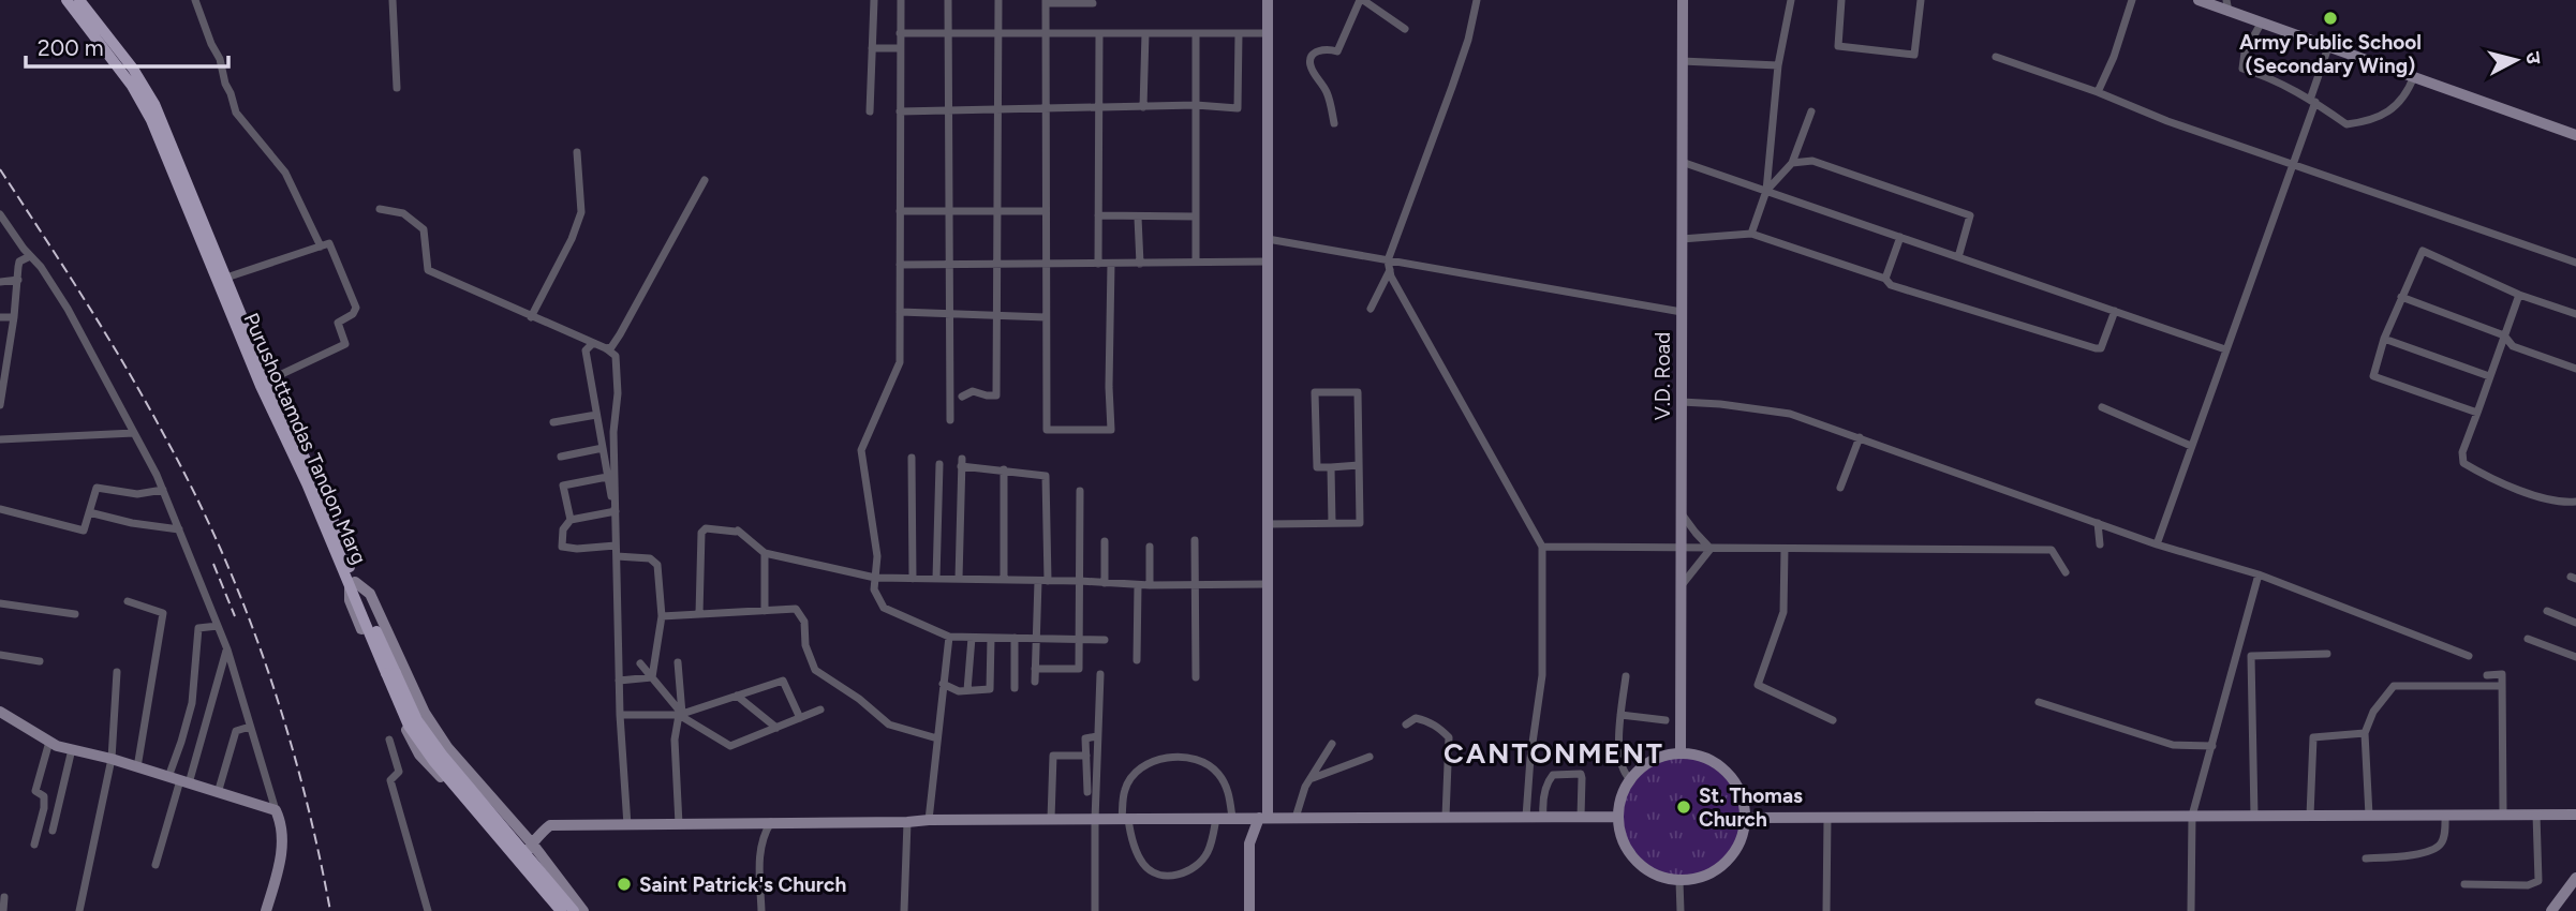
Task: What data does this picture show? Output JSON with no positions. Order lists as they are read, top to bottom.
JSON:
{
  "streets": {
    "main road": ["Purushottamdas Tandon Marg"],
    "street": ["V.D. Road"]
  },
  "districts": ["CANTONMENT"],
  "places": ["Army Public School (Secondary Wing)", "St. Thomas Church", "Saint Patrick's Church"],
  "scale_bar": "200 m",
  "north": "right"
}
